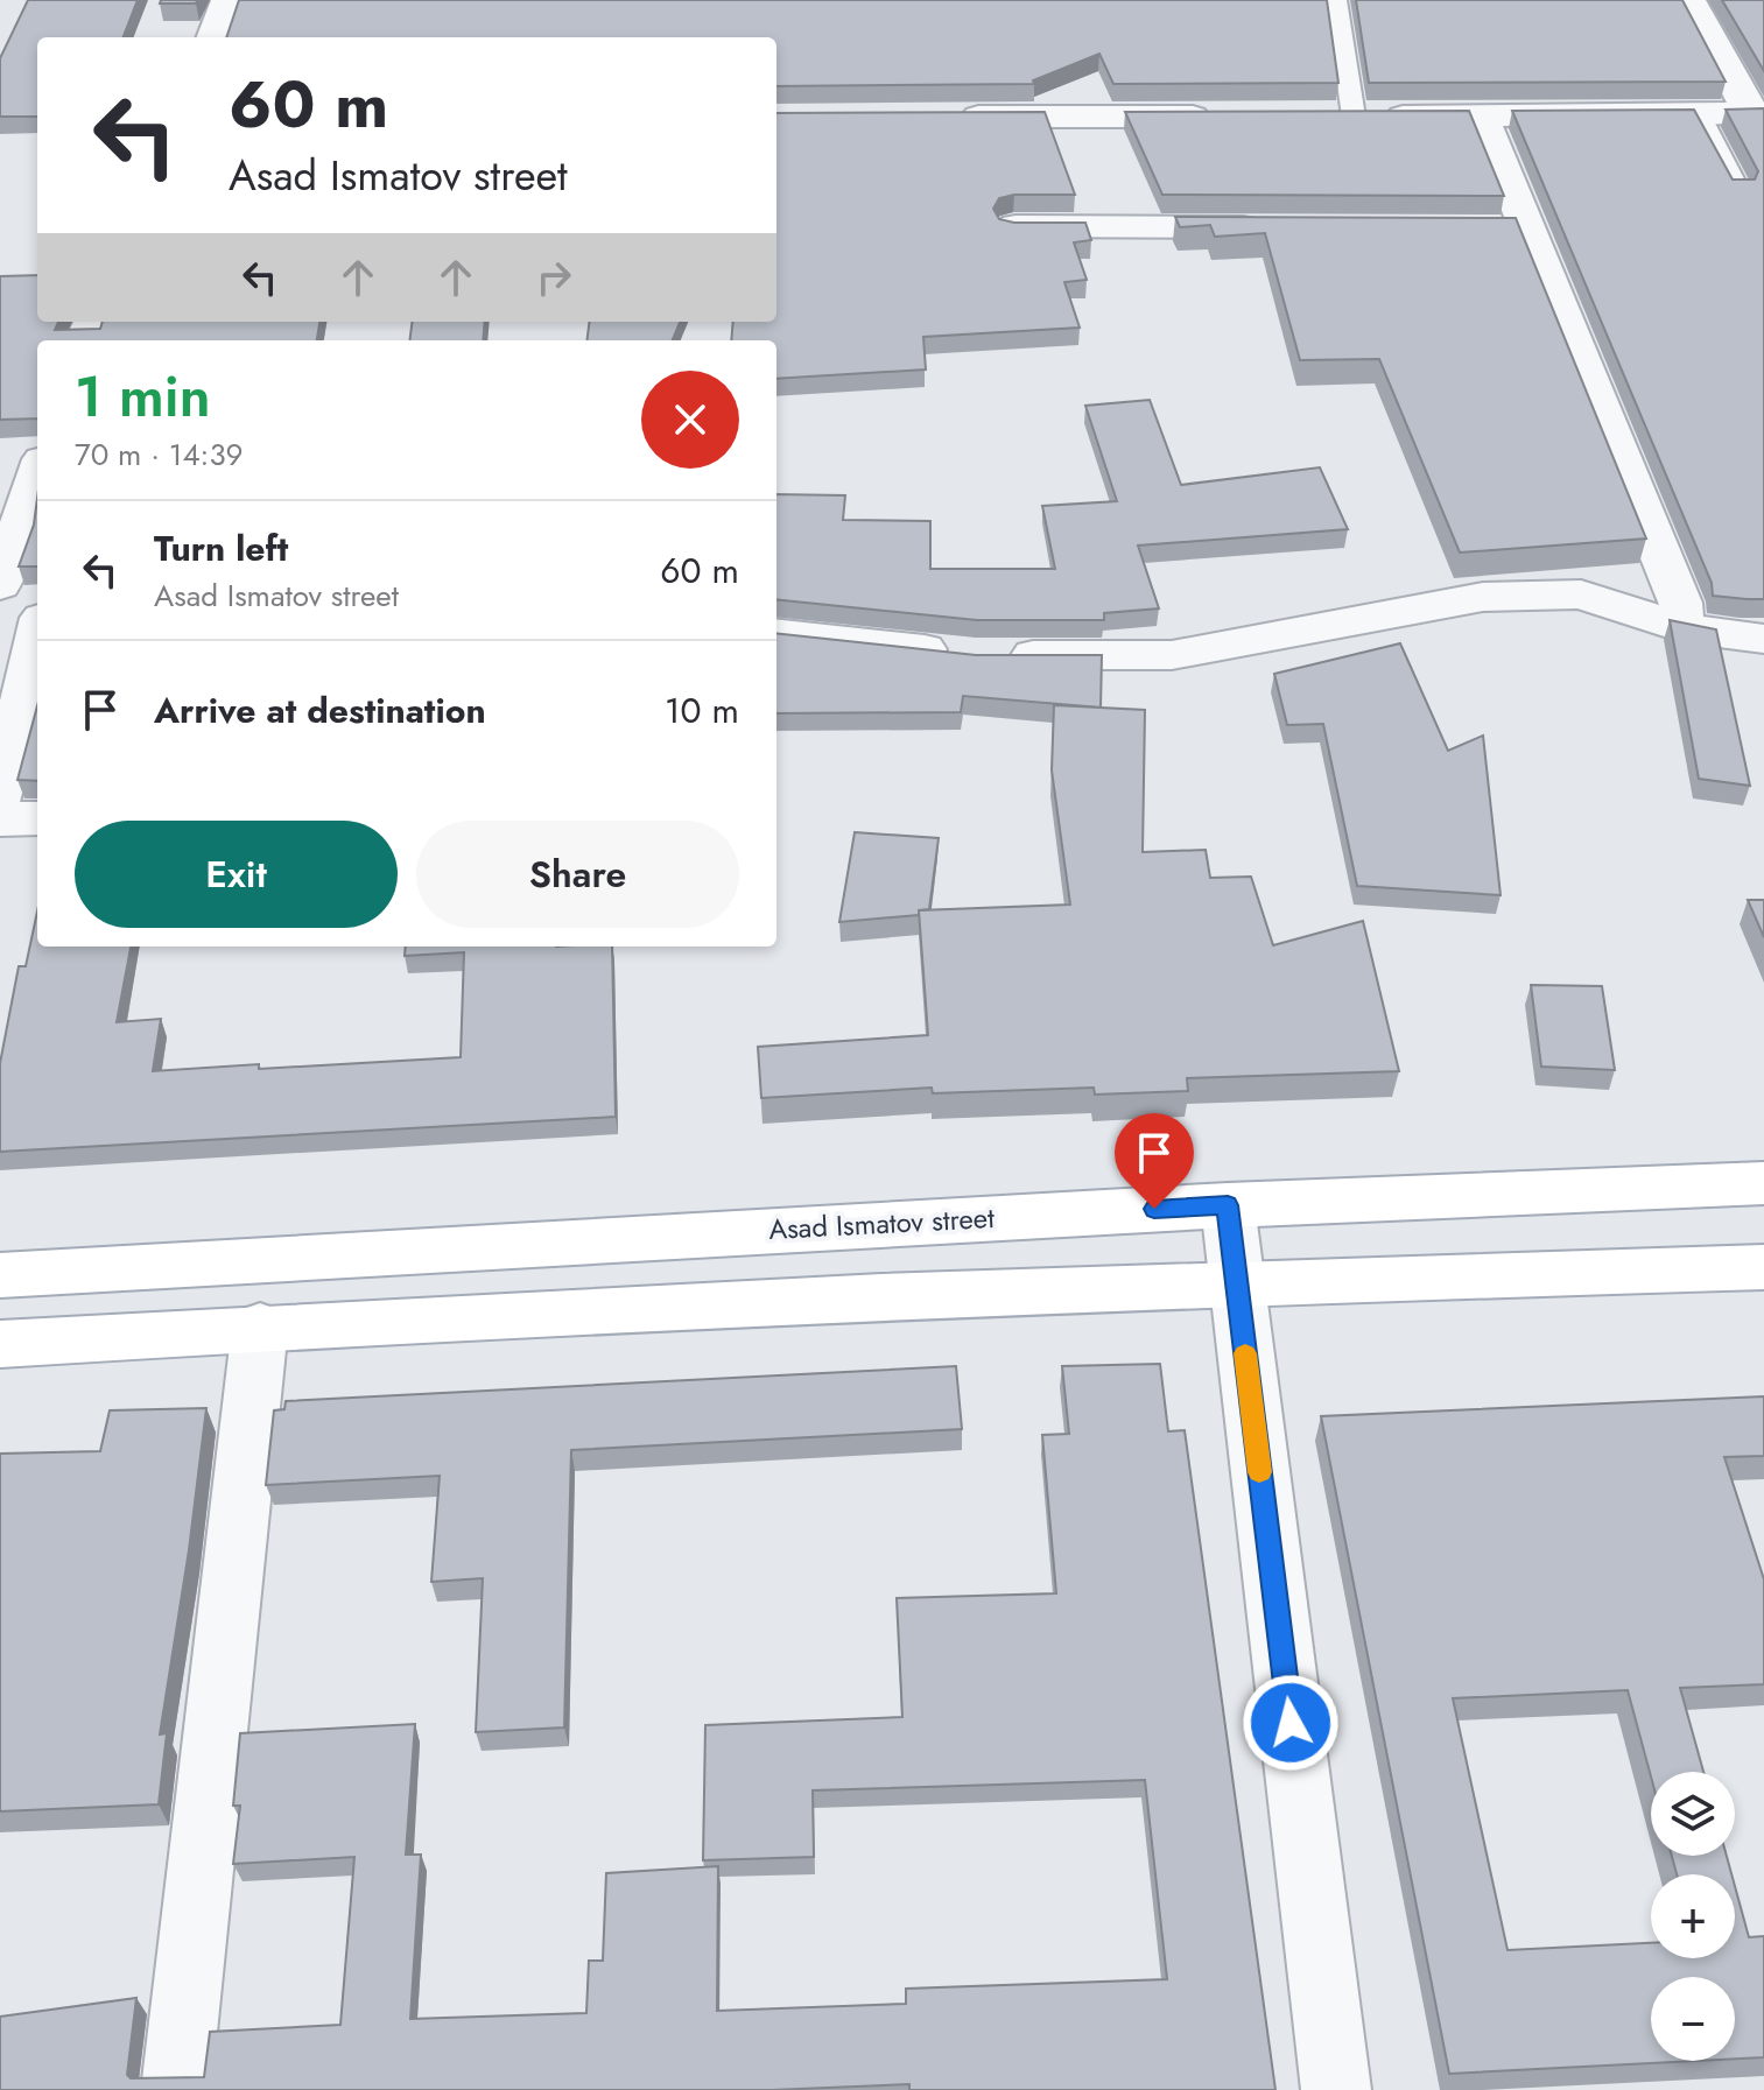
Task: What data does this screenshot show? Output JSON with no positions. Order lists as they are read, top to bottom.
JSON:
{
  "streets": {
    "main road": ["Asad Ismatov street"]
  },
  "page": {
    "turn": ["60 m", "Asad Ismatov street"],
    "heading": ["1 min", "70 m · 14:39"],
    "list": [
      {
        "name": "Turn left",
        "note": "Asad Ismatov street",
        "value": "60 m"
      },
      {
        "name": "Arrive at destination",
        "value": "10 m"
      }
    ],
    "buttons": ["Exit", "Share"],
    "map_buttons": ["+", "−"]
  }
}
